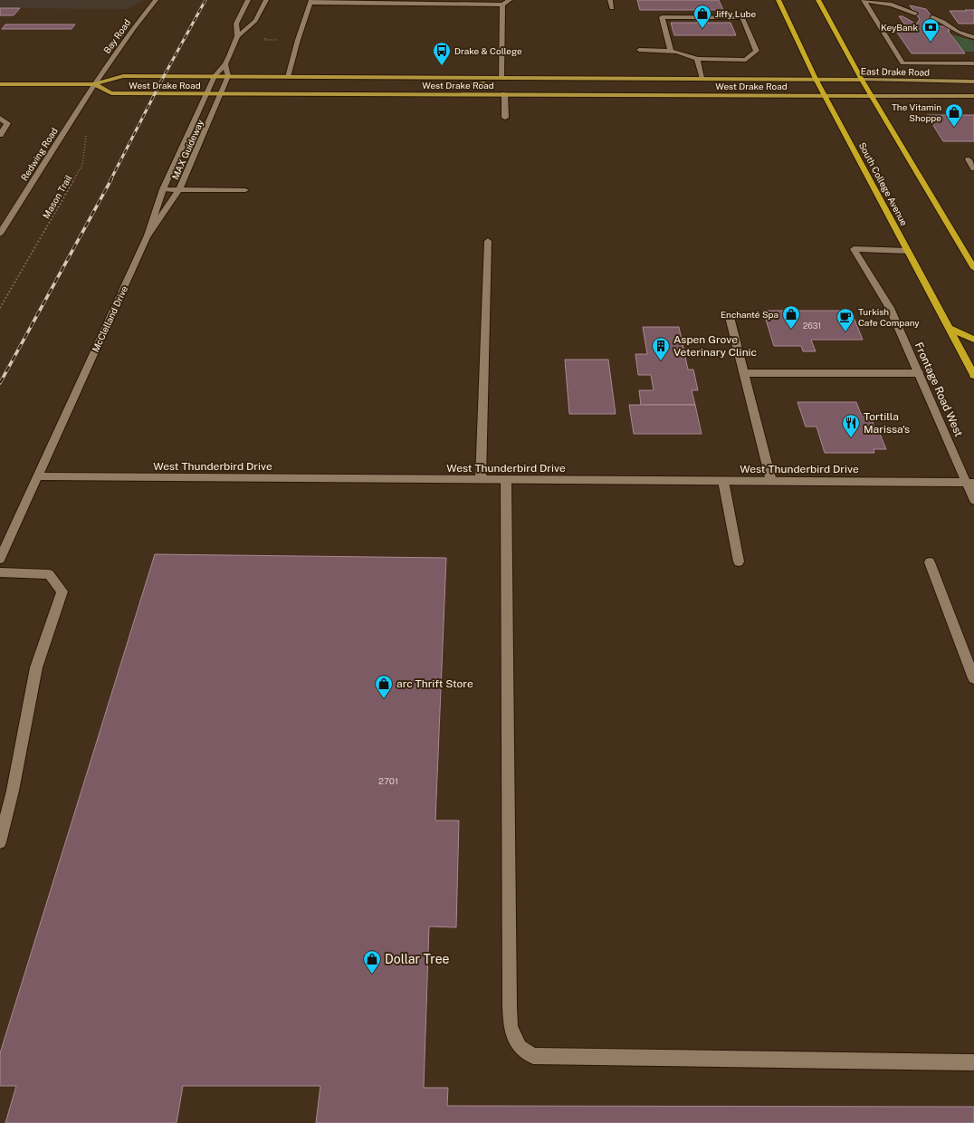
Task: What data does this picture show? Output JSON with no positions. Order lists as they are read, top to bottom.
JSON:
{
  "streets": {
    "highway": ["South College Avenue"],
    "main road": ["East Drake Road", "West Drake Road"],
    "street": [
      "Bay Road",
      "MAX Guideway",
      "Redwing Road",
      "McClelland Drive",
      "Frontage Road West",
      "West Thunderbird Drive"
    ],
    "path": ["Mason Trail"]
  },
  "crossings": [
    ["Bay Road", "West Drake Road"],
    ["Bay Road", "Redwing Road"],
    ["East Drake Road", "West Drake Road"],
    ["East Drake Road", "South College Avenue"],
    ["West Drake Road", "MAX Guideway"],
    ["West Drake Road", "Redwing Road"],
    ["West Drake Road", "South College Avenue"],
    ["West Drake Road", "McClelland Drive"],
    ["MAX Guideway", "McClelland Drive"],
    ["South College Avenue", "Frontage Road West"],
    ["McClelland Drive", "West Thunderbird Drive"],
    ["Frontage Road West", "West Thunderbird Drive"]
  ],
  "places": {
    "shop": [
      "Jiffy Lube",
      "The Vitamin Shoppe",
      "Enchanté Spa",
      "arc Thrift Store",
      "Dollar Tree"
    ],
    "bank": ["KeyBank"],
    "bus stop": ["Drake & College"],
    "cafe": ["Turkish Cafe Company"],
    "building": ["Aspen Grove Veterinary Clinic"],
    "restaurant": ["Tortilla Marissa's"]
  },
  "house_numbers": ["2631", "2701"]
}
